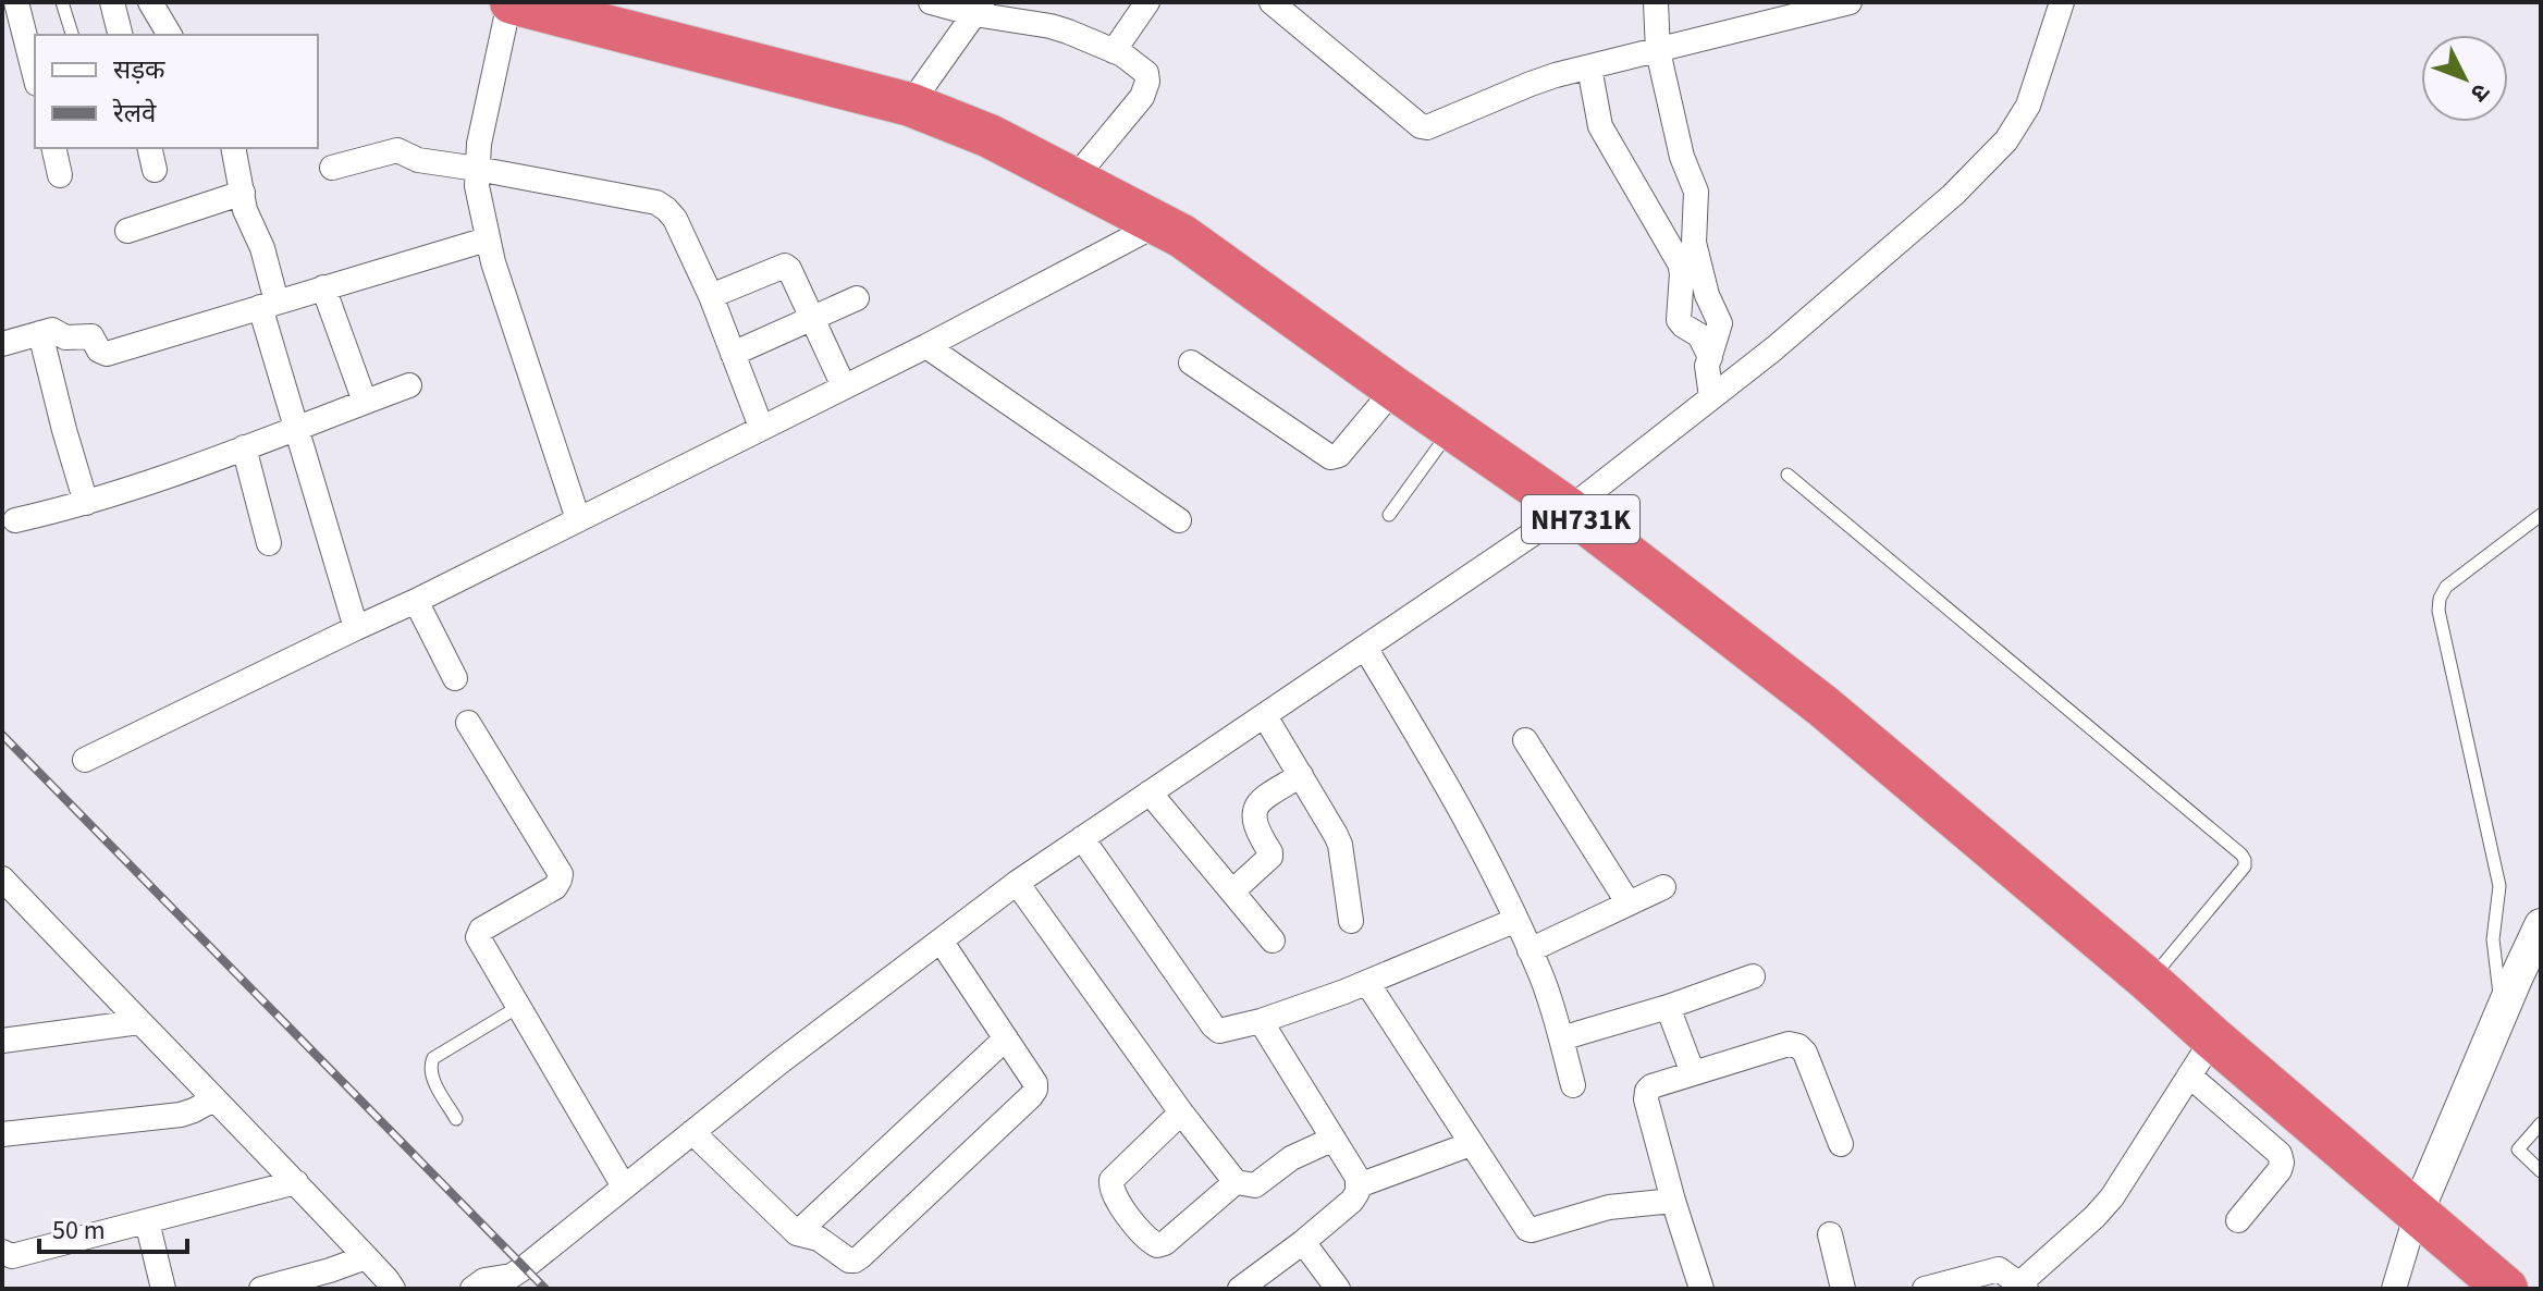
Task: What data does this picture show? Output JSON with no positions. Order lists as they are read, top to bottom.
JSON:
{
  "streets": {
    "highway": ["NH731K"]
  },
  "legend": ["सड़क", "रेलवे"],
  "scale_bar": "50 m",
  "north": "bottom right"
}
